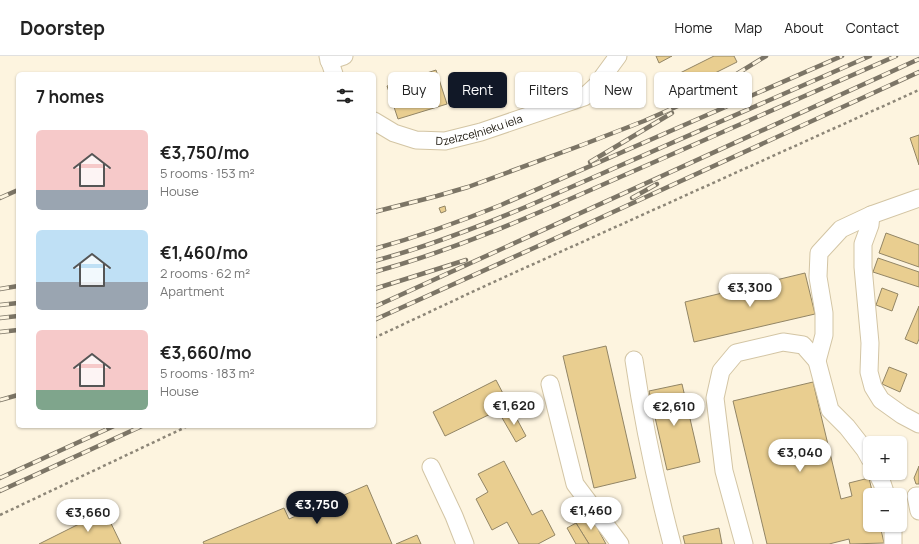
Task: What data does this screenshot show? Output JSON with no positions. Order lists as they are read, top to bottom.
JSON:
{
  "streets": {
    "lane": ["Dzelzceļnieku iela"]
  },
  "page": {
    "header": "Doorstep",
    "nav": [
      "Home",
      "Map",
      "About",
      "Contact"
    ],
    "chip": [
      "Buy",
      "Rent",
      "Filters",
      "New",
      "Apartment"
    ],
    "heading": "7 homes",
    "list": [
      {
        "name": "€3,750/mo",
        "note": "5 rooms · 153 m² · House"
      },
      {
        "name": "€1,460/mo",
        "note": "2 rooms · 62 m² · Apartment"
      },
      {
        "name": "€3,660/mo",
        "note": "5 rooms · 183 m² · House"
      }
    ],
    "price": [
      "€3,300",
      "€1,620",
      "€2,610",
      "€3,040",
      "€3,750",
      "€1,460",
      "€3,660"
    ],
    "map_buttons": ["+", "−"]
  }
}
